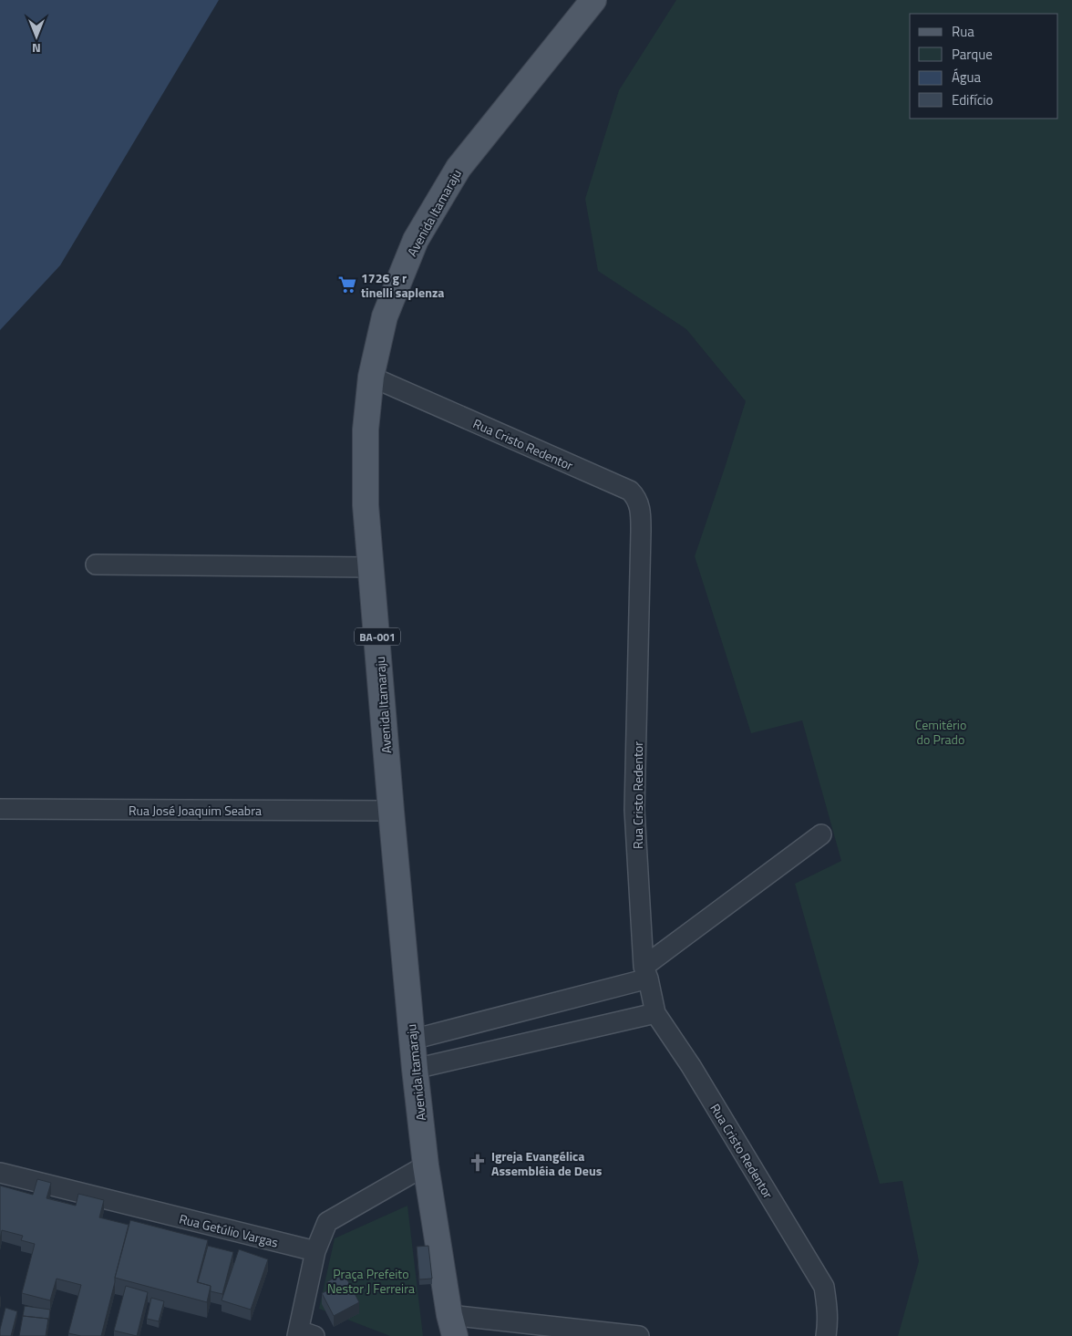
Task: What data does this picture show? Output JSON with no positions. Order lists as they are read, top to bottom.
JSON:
{
  "streets": {
    "main road": ["Avenida Itamaraju", "BA-001"],
    "street": ["Rua Cristo Redentor", "Rua José Joaquim Seabra", "Rua Getúlio Vargas"]
  },
  "crossings": [
    ["Avenida Itamaraju", "Rua Cristo Redentor"],
    ["Avenida Itamaraju", "Rua José Joaquim Seabra"]
  ],
  "parks": ["Cemitério do Prado", "Praça Prefeito Nestor J Ferreira"],
  "places": {
    "supermarket": ["1726 g r tinelli saplenza"],
    "church": ["Igreja Evangélica Assembléia de Deus"]
  },
  "legend": [
    "Rua",
    "Parque",
    "Água",
    "Edifício"
  ],
  "north": "bottom"
}
